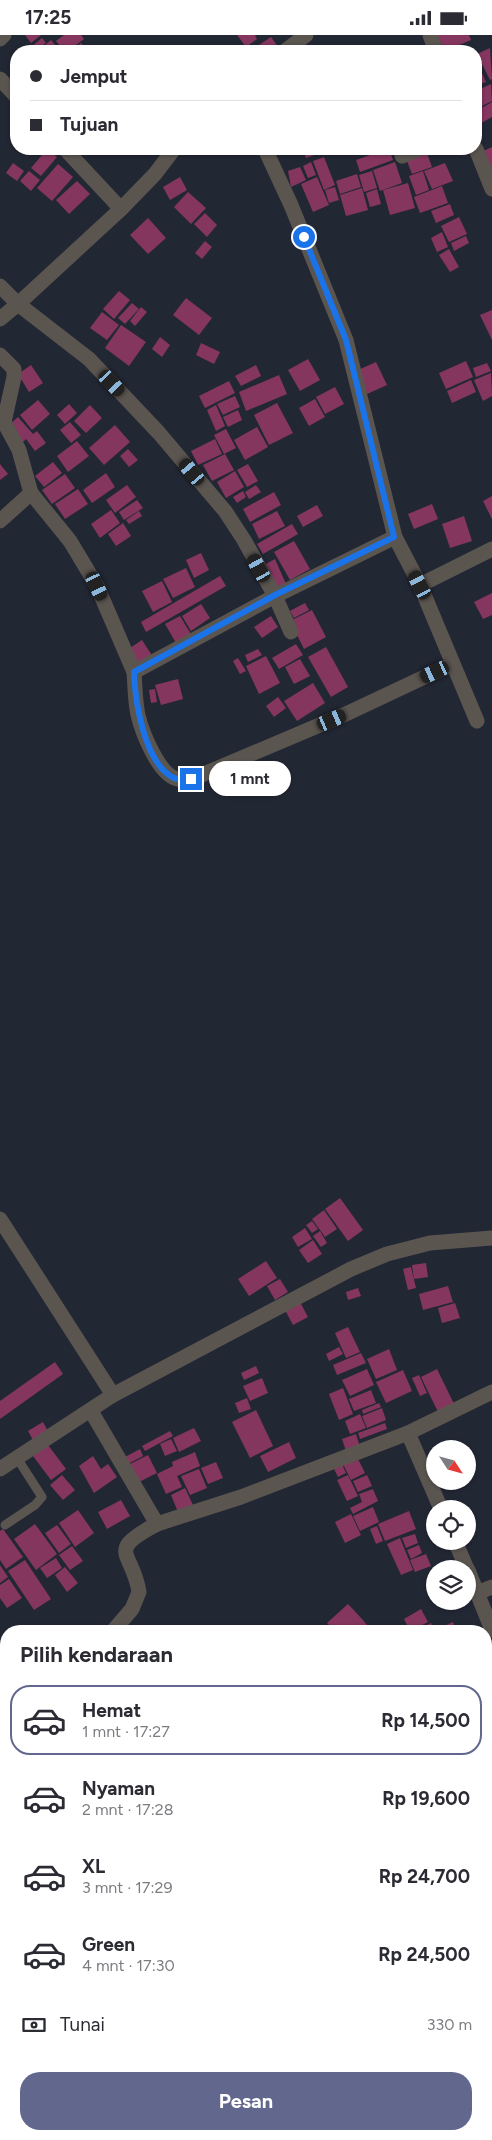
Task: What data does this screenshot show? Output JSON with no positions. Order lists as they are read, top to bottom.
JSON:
{
  "north": "bottom right",
  "page": {
    "status": "17:25",
    "banner": ["Jemput", "Tujuan"],
    "bubble": "1 mnt",
    "heading": "Pilih kendaraan",
    "list": [
      {
        "name": "Hemat",
        "note": "1 mnt · 17:27",
        "value": "Rp 14,500"
      },
      {
        "name": "Nyaman",
        "note": "2 mnt · 17:28",
        "value": "Rp 19,600"
      },
      {
        "name": "XL",
        "note": "3 mnt · 17:29",
        "value": "Rp 24,700"
      },
      {
        "name": "Green",
        "note": "4 mnt · 17:30",
        "value": "Rp 24,500"
      }
    ],
    "pay": ["Tunai", "330 m"],
    "buttons": "Pesan"
  }
}
